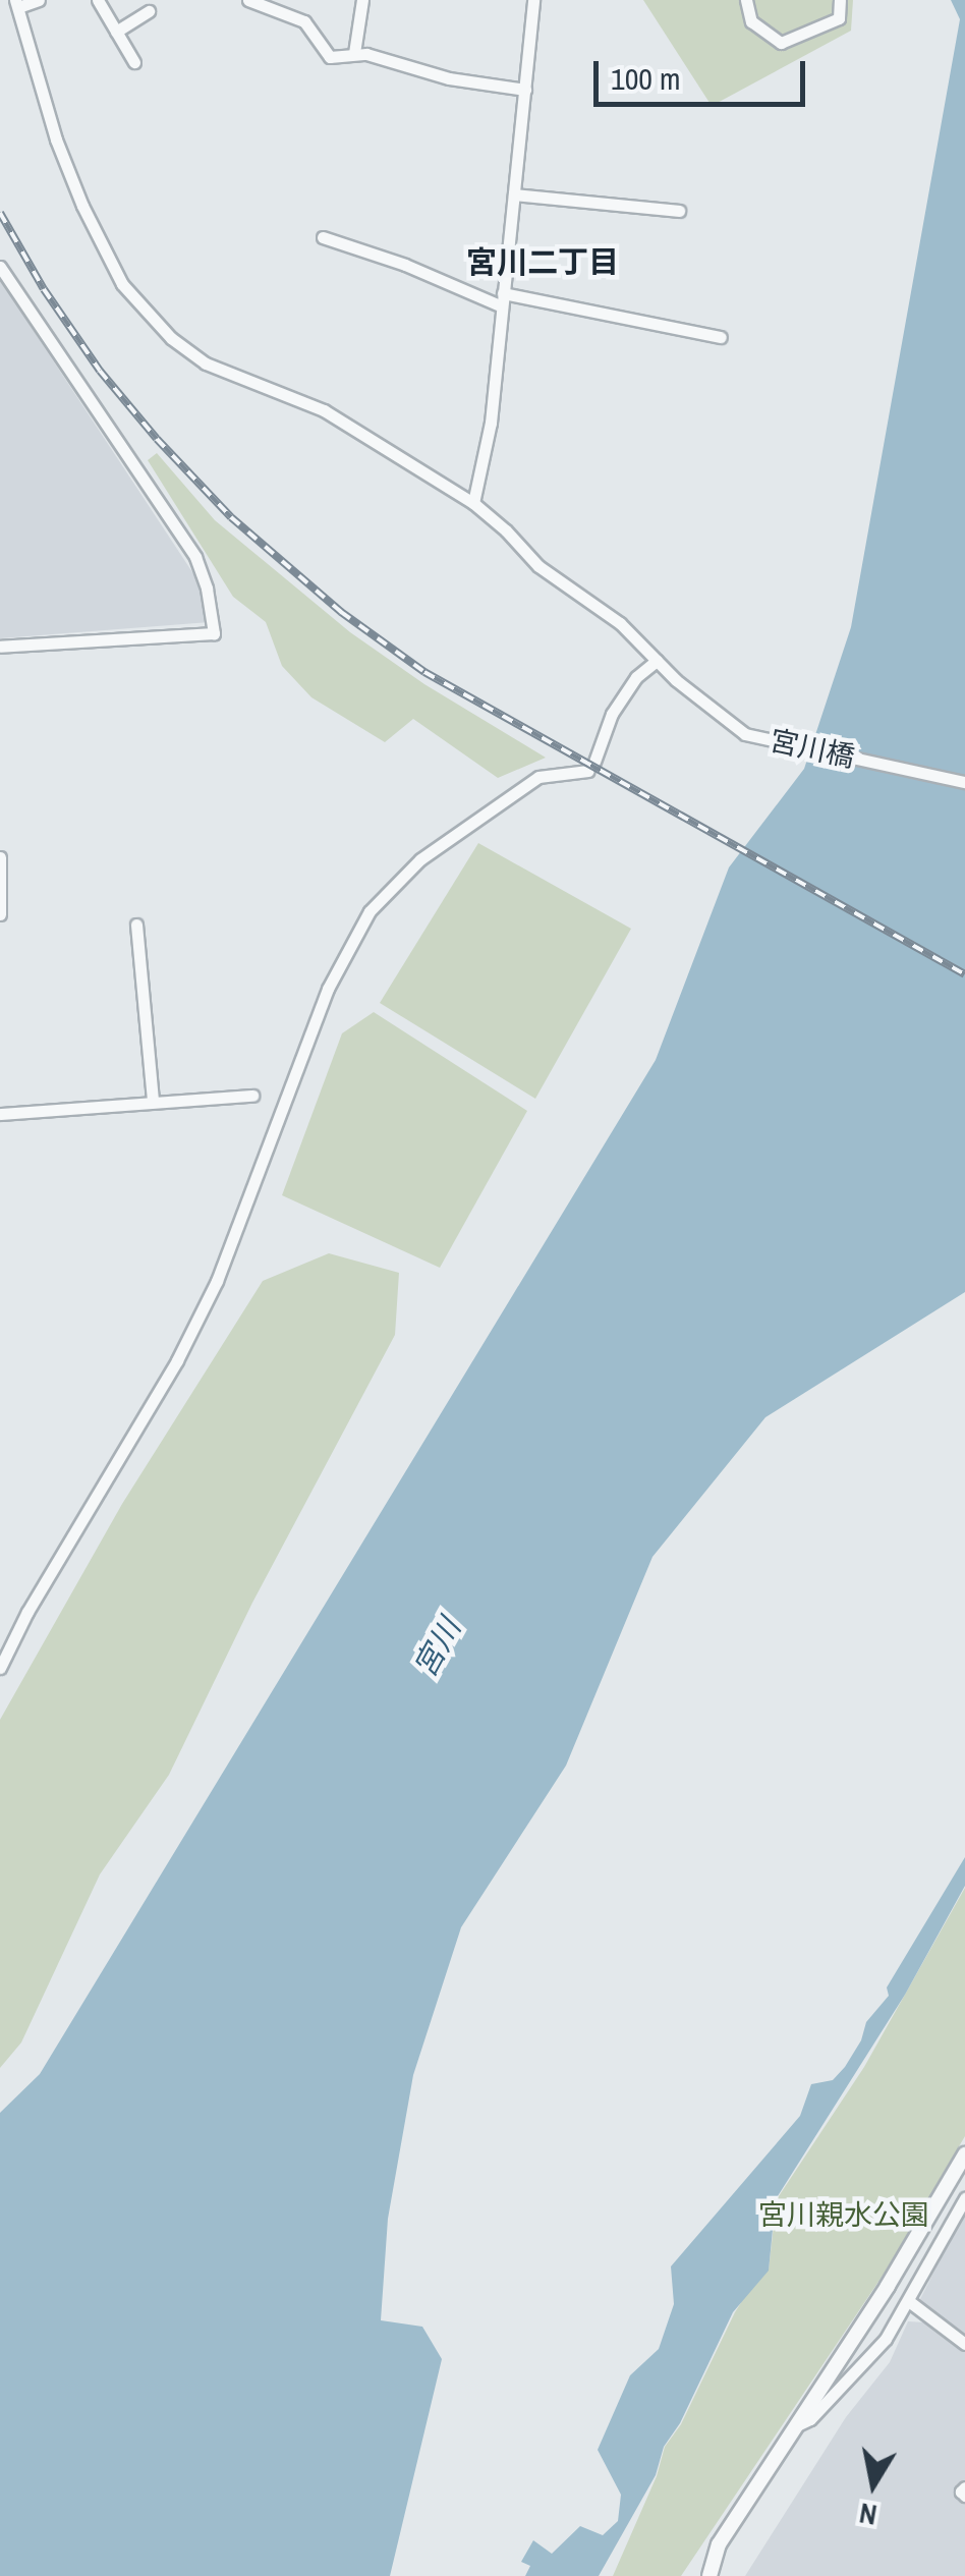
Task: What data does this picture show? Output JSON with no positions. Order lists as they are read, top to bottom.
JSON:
{
  "streets": {
    "street": ["宮川橋"]
  },
  "districts": ["宮川二丁目"],
  "water": ["宮川"],
  "parks": ["宮川親水公園"],
  "scale_bar": "100 m",
  "north": "bottom"
}
